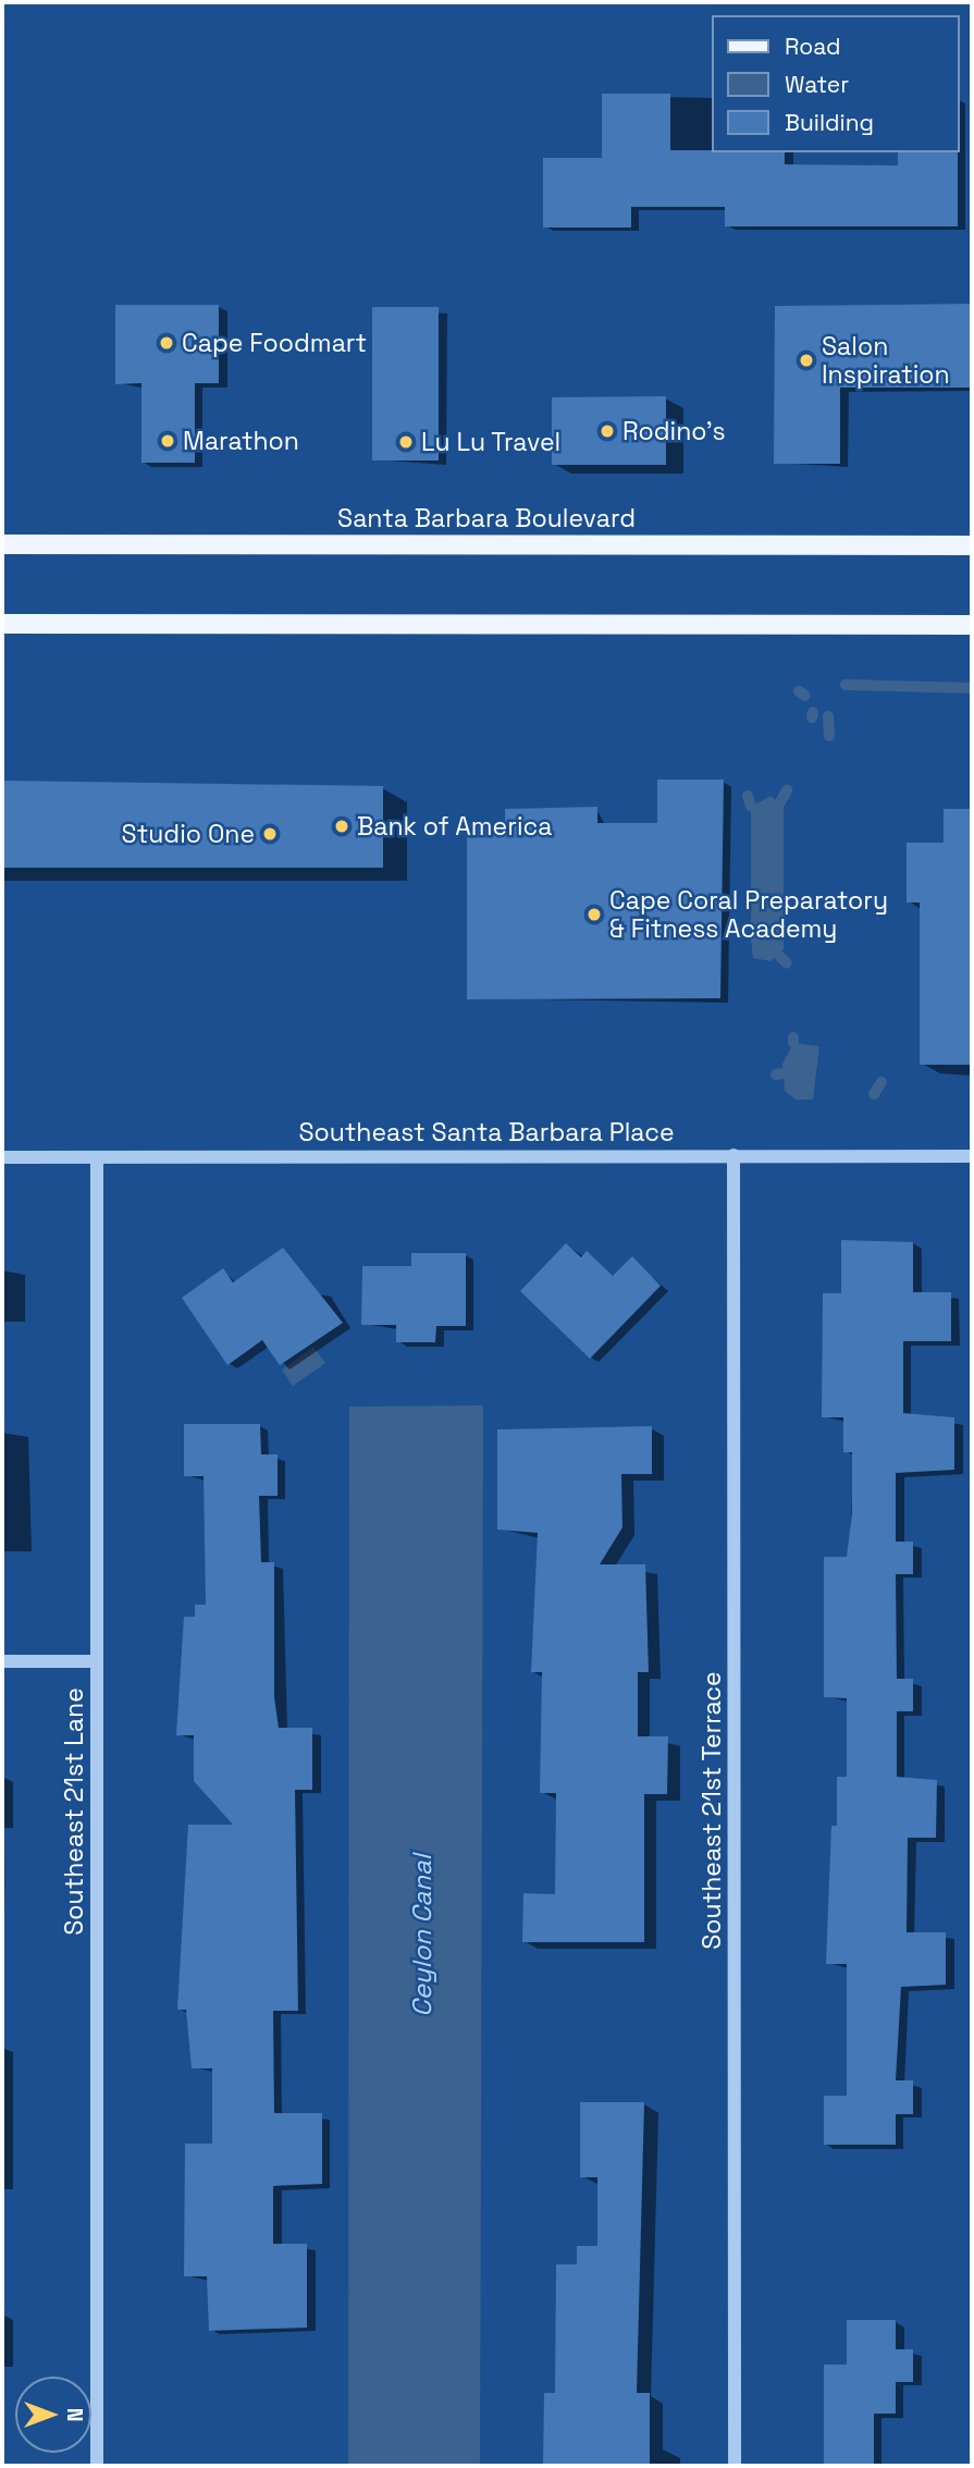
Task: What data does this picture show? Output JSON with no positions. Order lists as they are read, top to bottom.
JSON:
{
  "streets": {
    "main road": ["Santa Barbara Boulevard"],
    "street": ["Southeast Santa Barbara Place", "Southeast 21st Terrace", "Southeast 21st Lane"]
  },
  "crossings": [
    ["Southeast Santa Barbara Place", "Southeast 21st Terrace"],
    ["Southeast Santa Barbara Place", "Southeast 21st Lane"]
  ],
  "water": ["Ceylon Canal"],
  "places": [
    "Cape Foodmart",
    "Salon Inspiration",
    "Rodino's",
    "Marathon",
    "Lu Lu Travel",
    "Bank of America",
    "Studio One",
    "Cape Coral Preparatory & Fitness Academy"
  ],
  "legend": ["Road", "Water", "Building"],
  "north": "right"
}
